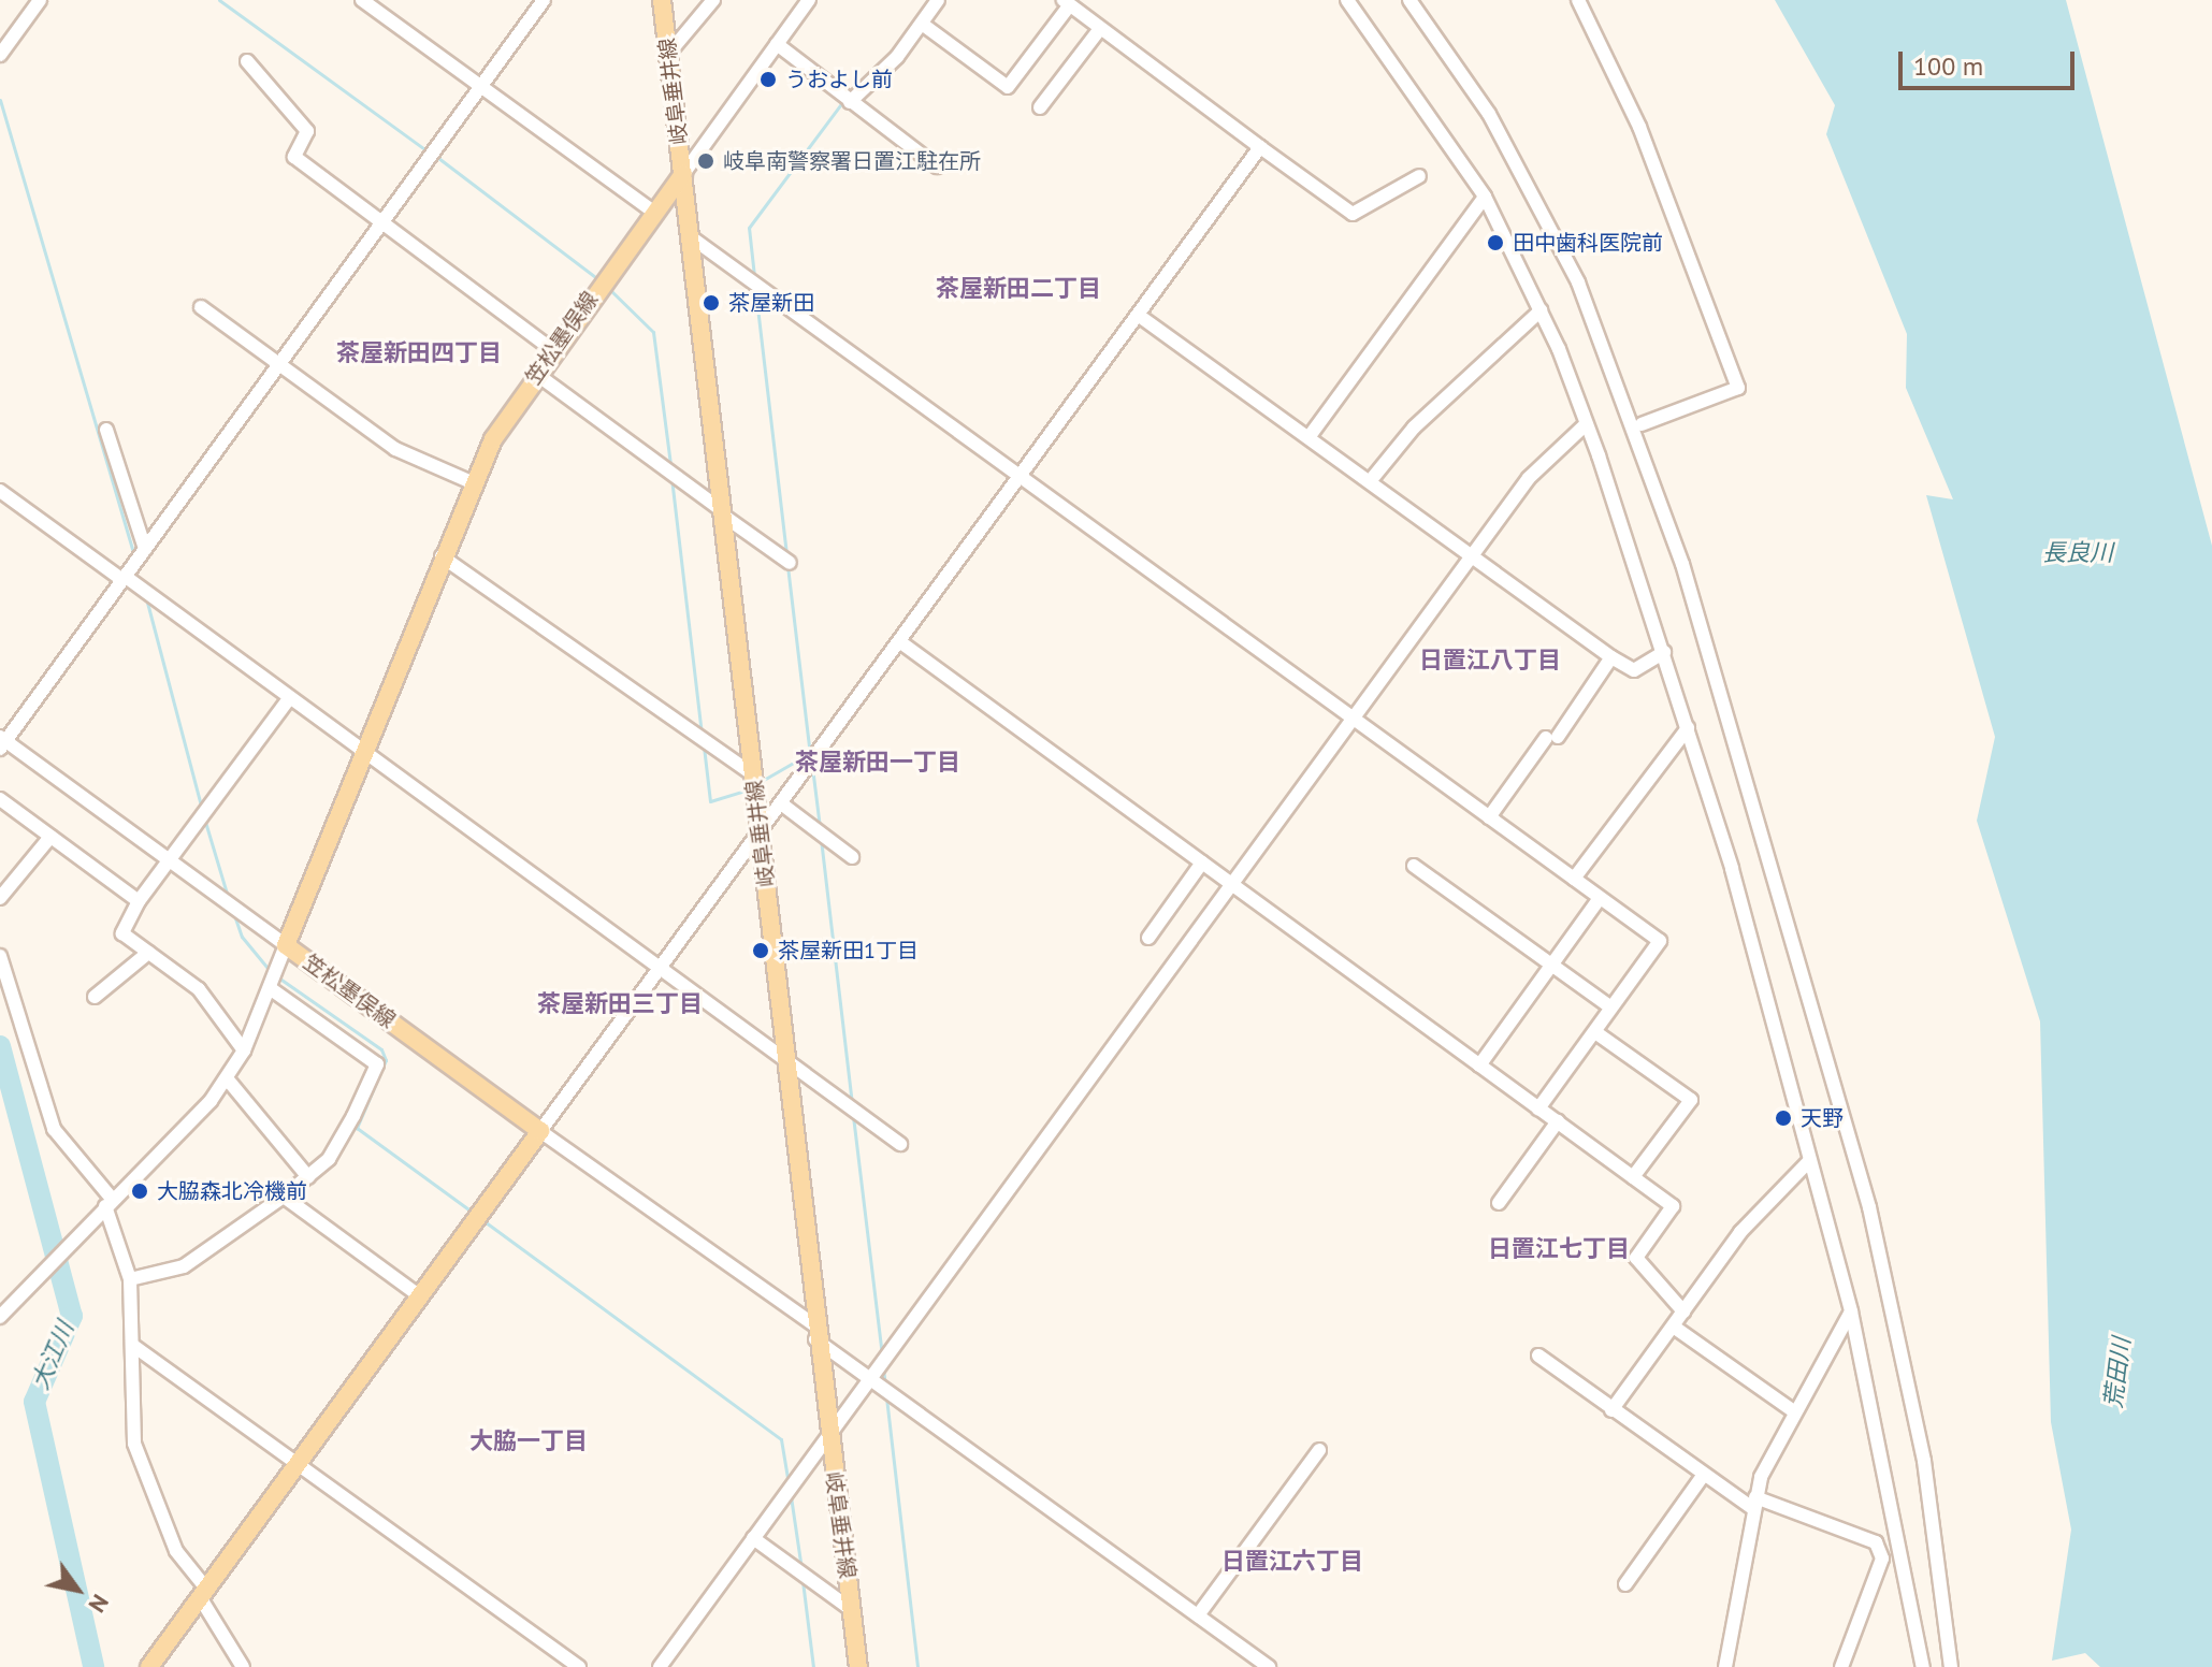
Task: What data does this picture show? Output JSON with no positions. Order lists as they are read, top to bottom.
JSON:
{
  "streets": {
    "main road": ["岐阜垂井線", "笠松墨俣線"]
  },
  "crossings": [
    ["岐阜垂井線", "笠松墨俣線"]
  ],
  "districts": [
    "茶屋新田二丁目",
    "茶屋新田四丁目",
    "日置江八丁目",
    "茶屋新田一丁目",
    "茶屋新田三丁目",
    "日置江七丁目",
    "大脇一丁目",
    "日置江六丁目"
  ],
  "water": ["長良川", "大江川", "荒田川"],
  "places": [
    "うおよし前",
    "岐阜南警察署日置江駐在所",
    "田中歯科医院前",
    "茶屋新田",
    "茶屋新田1丁目",
    "天野",
    "大脇森北冷機前"
  ],
  "scale_bar": "100 m",
  "north": "bottom right"
}
